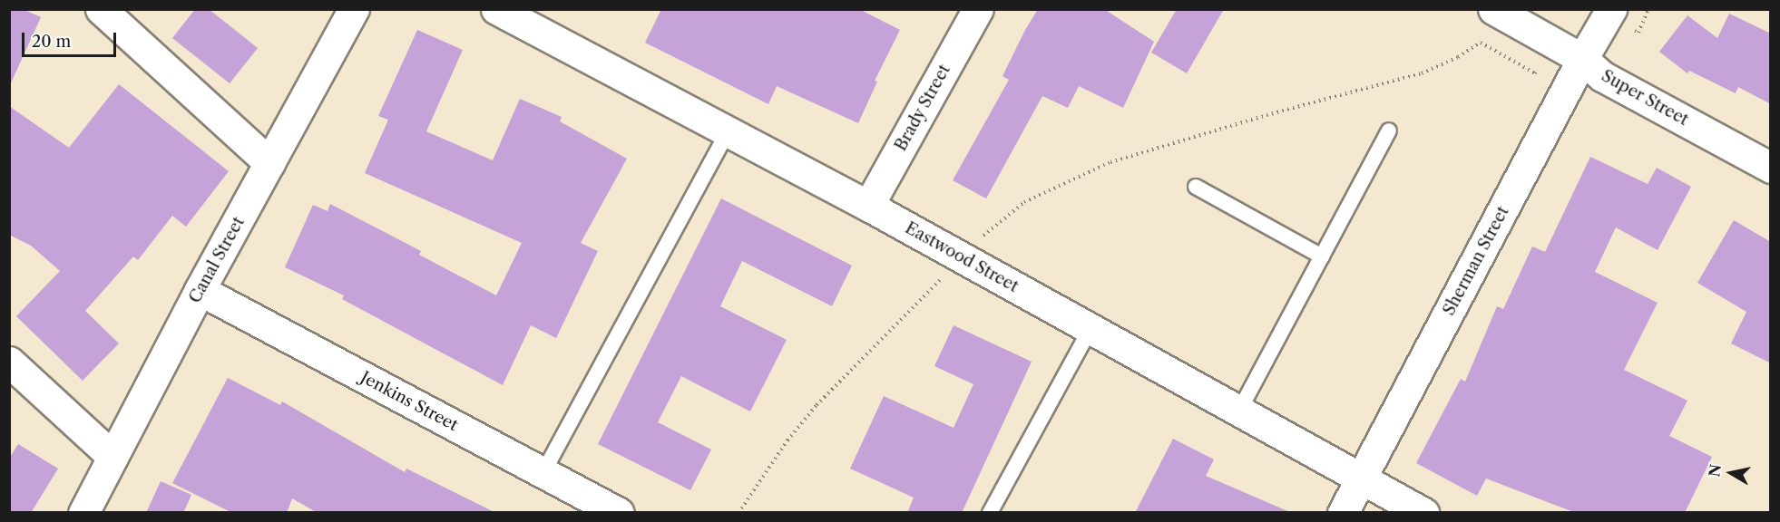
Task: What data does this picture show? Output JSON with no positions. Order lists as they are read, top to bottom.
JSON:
{
  "streets": {
    "street": [
      "Super Street",
      "Brady Street",
      "Eastwood Street",
      "Canal Street",
      "Sherman Street",
      "Jenkins Street"
    ]
  },
  "crossings": [
    ["Super Street", "Sherman Street"],
    ["Brady Street", "Eastwood Street"],
    ["Eastwood Street", "Sherman Street"],
    ["Canal Street", "Jenkins Street"]
  ],
  "scale_bar": "20 m",
  "north": "left"
}
